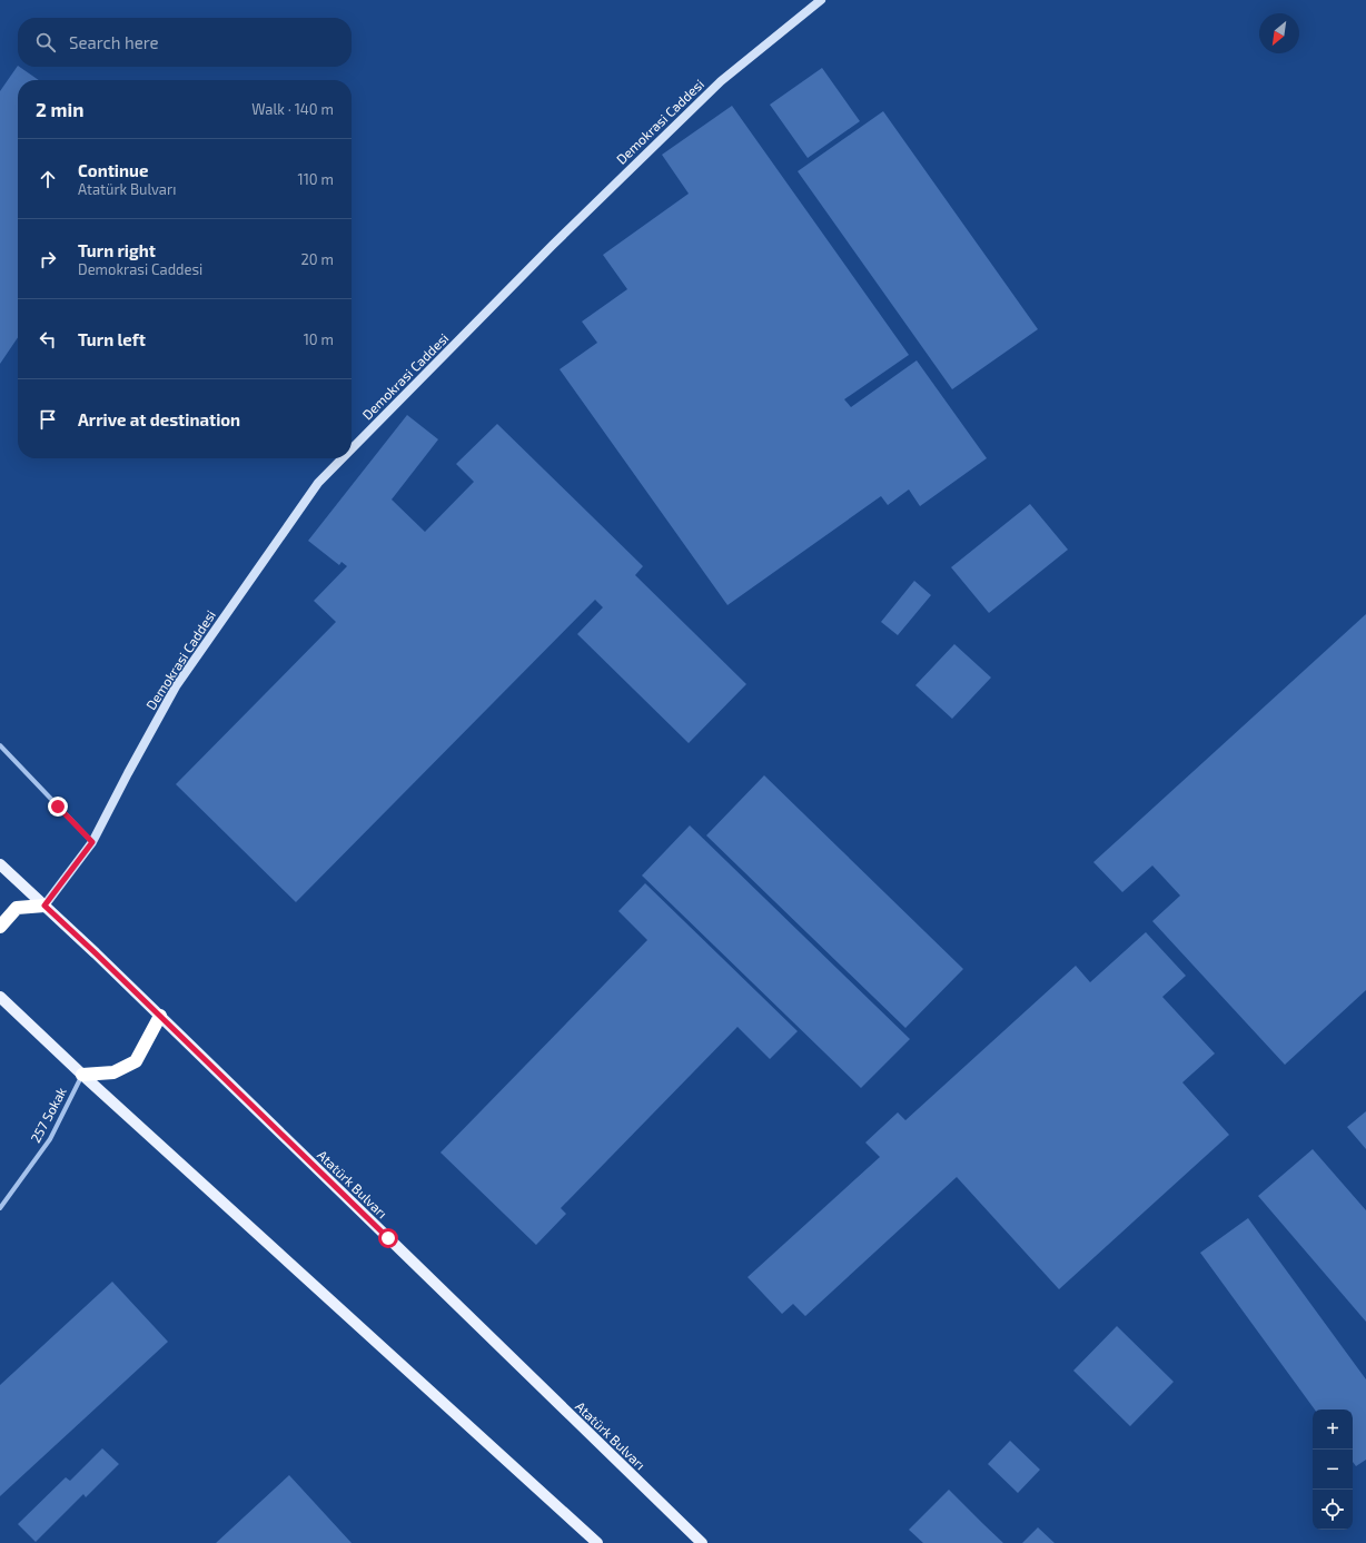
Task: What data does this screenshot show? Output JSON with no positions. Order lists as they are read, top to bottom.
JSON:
{
  "streets": {
    "main road": ["Atatürk Bulvarı"],
    "street": ["Demokrasi Caddesi", "257 Sokak"]
  },
  "crossings": [
    ["Demokrasi Caddesi", "Atatürk Bulvarı"]
  ],
  "north": "bottom left",
  "page": {
    "search": "Search here",
    "heading": ["2 min", "Walk · 140 m"],
    "list": [
      ["Continue", "Atatürk Bulvarı", "110 m"],
      ["Turn right", "Demokrasi Caddesi", "20 m"],
      ["Turn left", "10 m"],
      "Arrive at destination"
    ],
    "map_buttons": ["+", "−"]
  }
}
